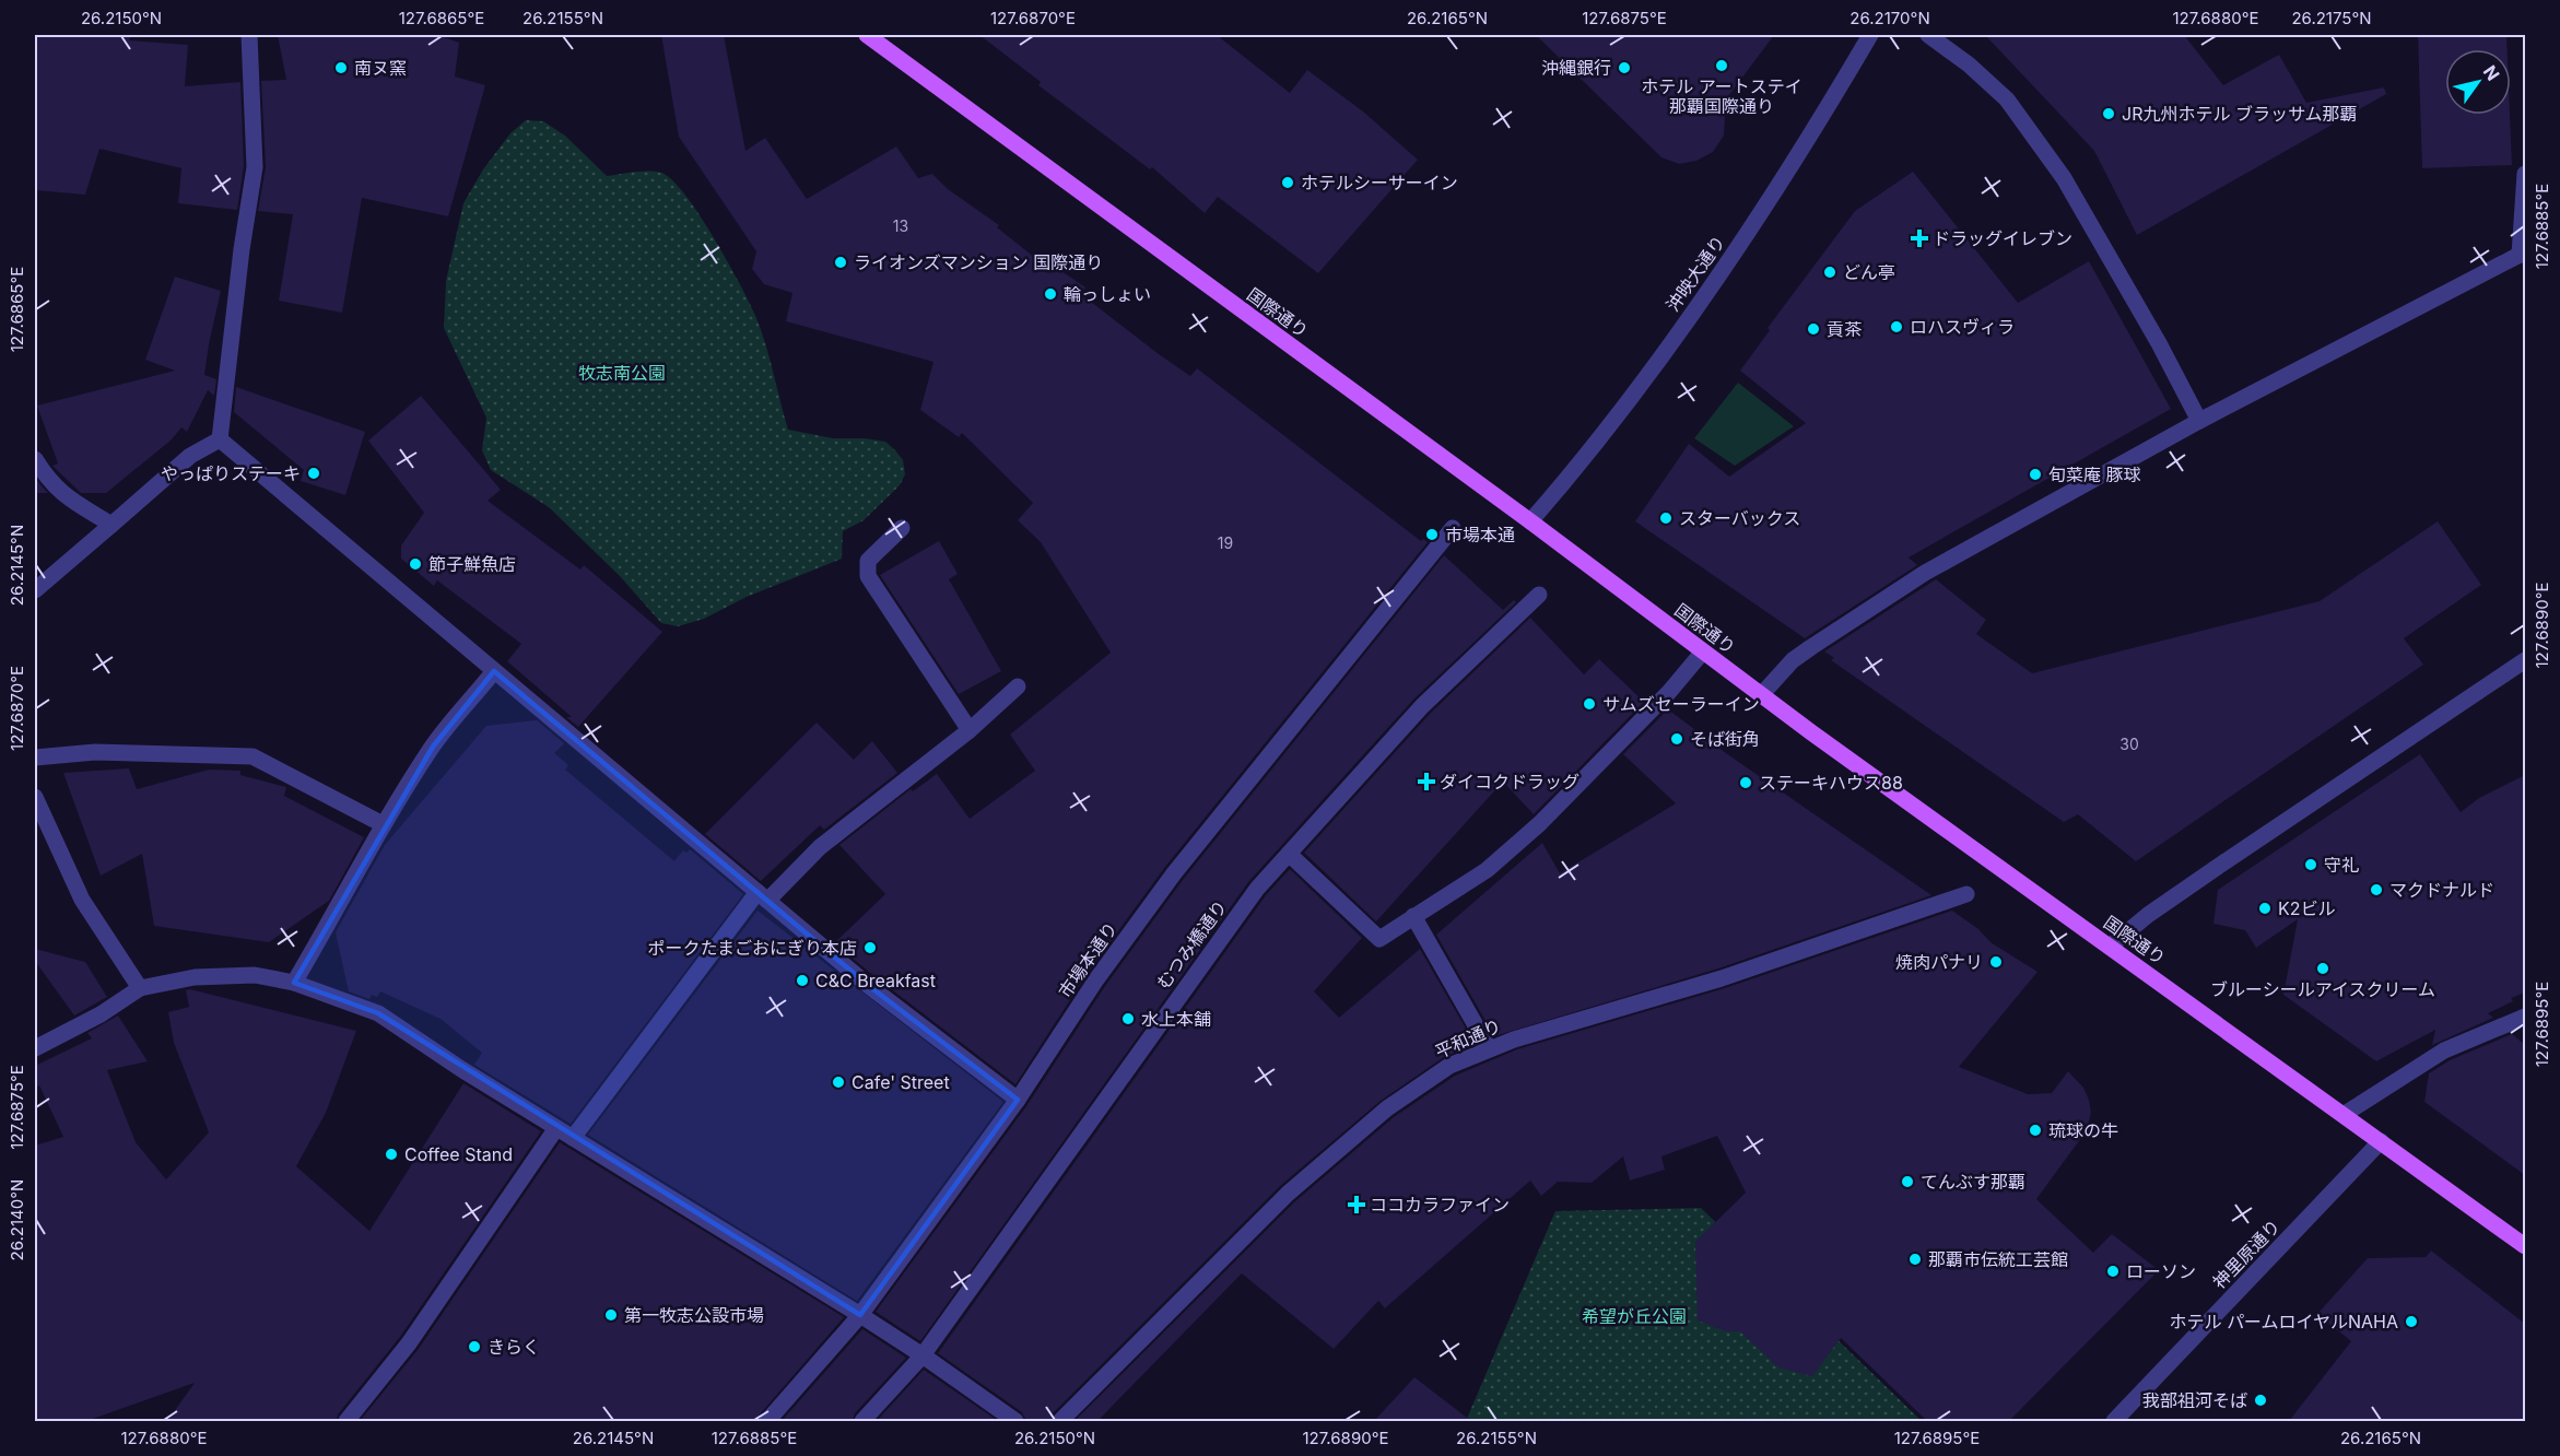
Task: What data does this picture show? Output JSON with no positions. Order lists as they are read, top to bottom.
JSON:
{
  "streets": {
    "main road": ["国際通り"],
    "street": [
      "沖映大通り",
      "むつみ橋通り",
      "市場本通り",
      "平和通り",
      "神里原通り"
    ]
  },
  "crossings": [
    ["沖映大通り", "国際通り"],
    ["国際通り", "神里原通り"]
  ],
  "parks": ["牧志南公園", "希望が丘公園"],
  "places": {
    "other": [
      "ホテル アートステイ 那覇国際通り",
      "南ヌ窯",
      "沖縄銀行",
      "JR九州ホテル ブラッサム那覇",
      "ホテルシーサーイン",
      "ライオンズマンション 国際通り",
      "どん亭",
      "輪っしょい",
      "ロハスヴィラ",
      "貢茶",
      "やっぱりステーキ",
      "旬菜庵 豚球",
      "スターバックス",
      "市場本通",
      "節子鮮魚店",
      "サムズセーラーイン",
      "そば街角",
      "ステーキハウス88",
      "守礼",
      "マクドナルド",
      "K2ビル",
      "ポークたまごおにぎり本店",
      "焼肉パナリ",
      "ブルーシールアイスクリーム",
      "C&C Breakfast",
      "水上本舗",
      "Cafe' Street",
      "琉球の牛",
      "Coffee Stand",
      "てんぶす那覇",
      "那覇市伝統工芸館",
      "ローソン",
      "第一牧志公設市場",
      "ホテル パームロイヤルNAHA",
      "きらく",
      "我部祖河そば"
    ],
    "health": ["ドラッグイレブン", "ダイコクドラッグ", "ココカラファイン"]
  },
  "house_numbers": ["13", "19", "30"],
  "north": "top right",
  "coordinates": [
    "26.2150°N",
    "127.6865°E",
    "26.2155°N",
    "127.6870°E",
    "26.2165°N",
    "127.6875°E",
    "26.2170°N",
    "127.6880°E",
    "26.2175°N",
    "127.6885°E",
    "26.2145°N",
    "127.6890°E",
    "127.6895°E",
    "26.2140°N"
  ]
}
